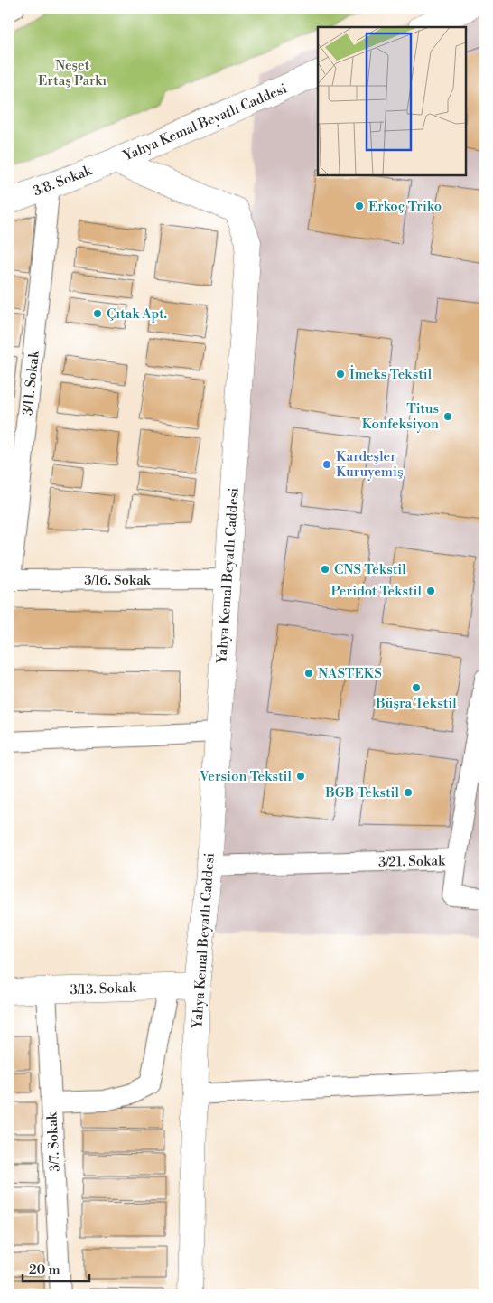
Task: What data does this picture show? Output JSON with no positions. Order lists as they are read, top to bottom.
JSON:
{
  "streets": {
    "street": [
      "Yahya Kemal Beyatlı Caddesi",
      "3/8. Sokak",
      "3/11. Sokak",
      "3/16. Sokak",
      "3/21. Sokak",
      "3/13. Sokak",
      "3/7. Sokak"
    ]
  },
  "crossings": [
    ["Yahya Kemal Beyatlı Caddesi", "3/8. Sokak"],
    ["Yahya Kemal Beyatlı Caddesi", "3/16. Sokak"],
    ["Yahya Kemal Beyatlı Caddesi", "3/21. Sokak"],
    ["Yahya Kemal Beyatlı Caddesi", "3/13. Sokak"],
    ["3/8. Sokak", "3/11. Sokak"],
    ["3/11. Sokak", "3/16. Sokak"],
    ["3/13. Sokak", "3/7. Sokak"]
  ],
  "parks": ["Neşet Ertaş Parkı"],
  "places": [
    "Erkoç Triko",
    "Çıtak Apt.",
    "İmeks Tekstil",
    "Titus Konfeksiyon",
    "Kardeşler Kuruyemiş",
    "CNS Tekstil",
    "Peridot Tekstil",
    "NASTEKS",
    "Büşra Tekstil",
    "Version Tekstil",
    "BGB Tekstil"
  ],
  "scale_bar": "20 m"
}
